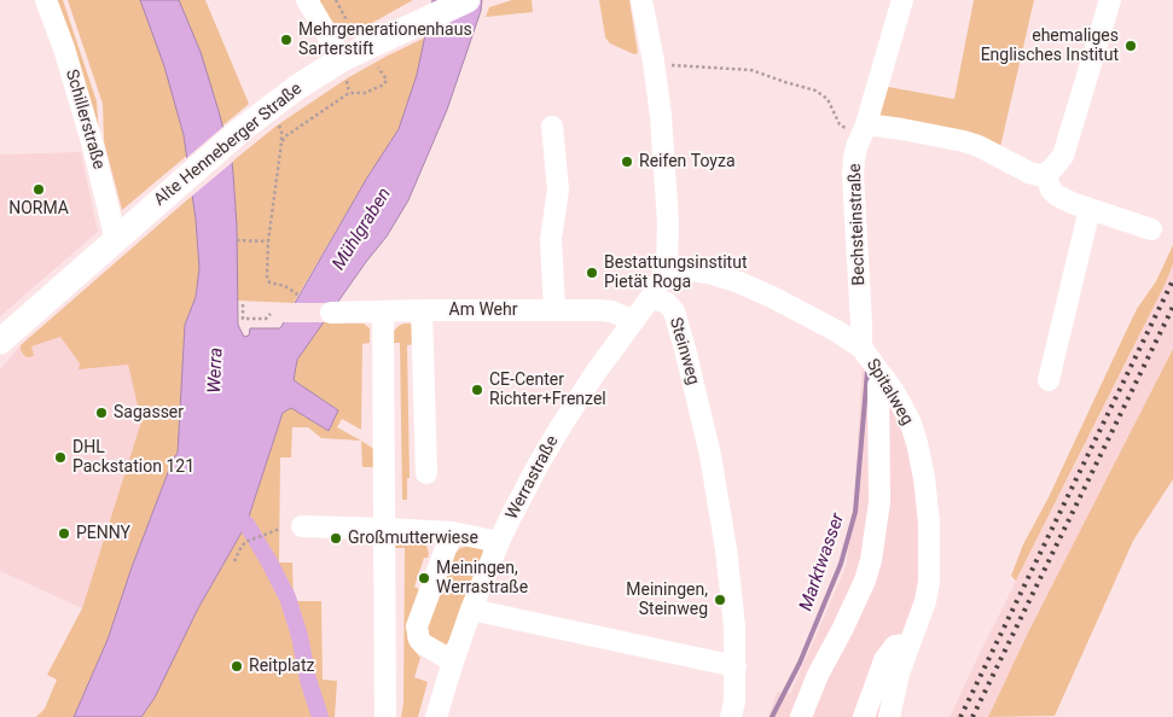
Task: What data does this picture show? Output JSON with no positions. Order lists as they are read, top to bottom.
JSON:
{
  "streets": {
    "main road": ["Alte Henneberger Straße"],
    "street": [
      "Schillerstraße",
      "Bechsteinstraße",
      "Am Wehr",
      "Steinweg",
      "Spitalweg",
      "Werrastraße"
    ]
  },
  "crossings": [
    ["Schillerstraße", "Alte Henneberger Straße"],
    ["Bechsteinstraße", "Spitalweg"],
    ["Am Wehr", "Werrastraße"],
    ["Steinweg", "Werrastraße"]
  ],
  "water": ["Mühlgraben", "Werra", "Marktwasser"],
  "places": [
    "Mehrgenerationenhaus Sarterstift",
    "ehemaliges Englisches Institut",
    "Reifen Toyza",
    "NORMA",
    "Bestattungsinstitut Pietät Roga",
    "CE-Center Richter+Frenzel",
    "Sagasser",
    "DHL Packstation 121",
    "PENNY",
    "Großmutterwiese",
    "Meiningen, Werrastraße",
    "Meiningen, Steinweg",
    "Reitplatz"
  ]
}
